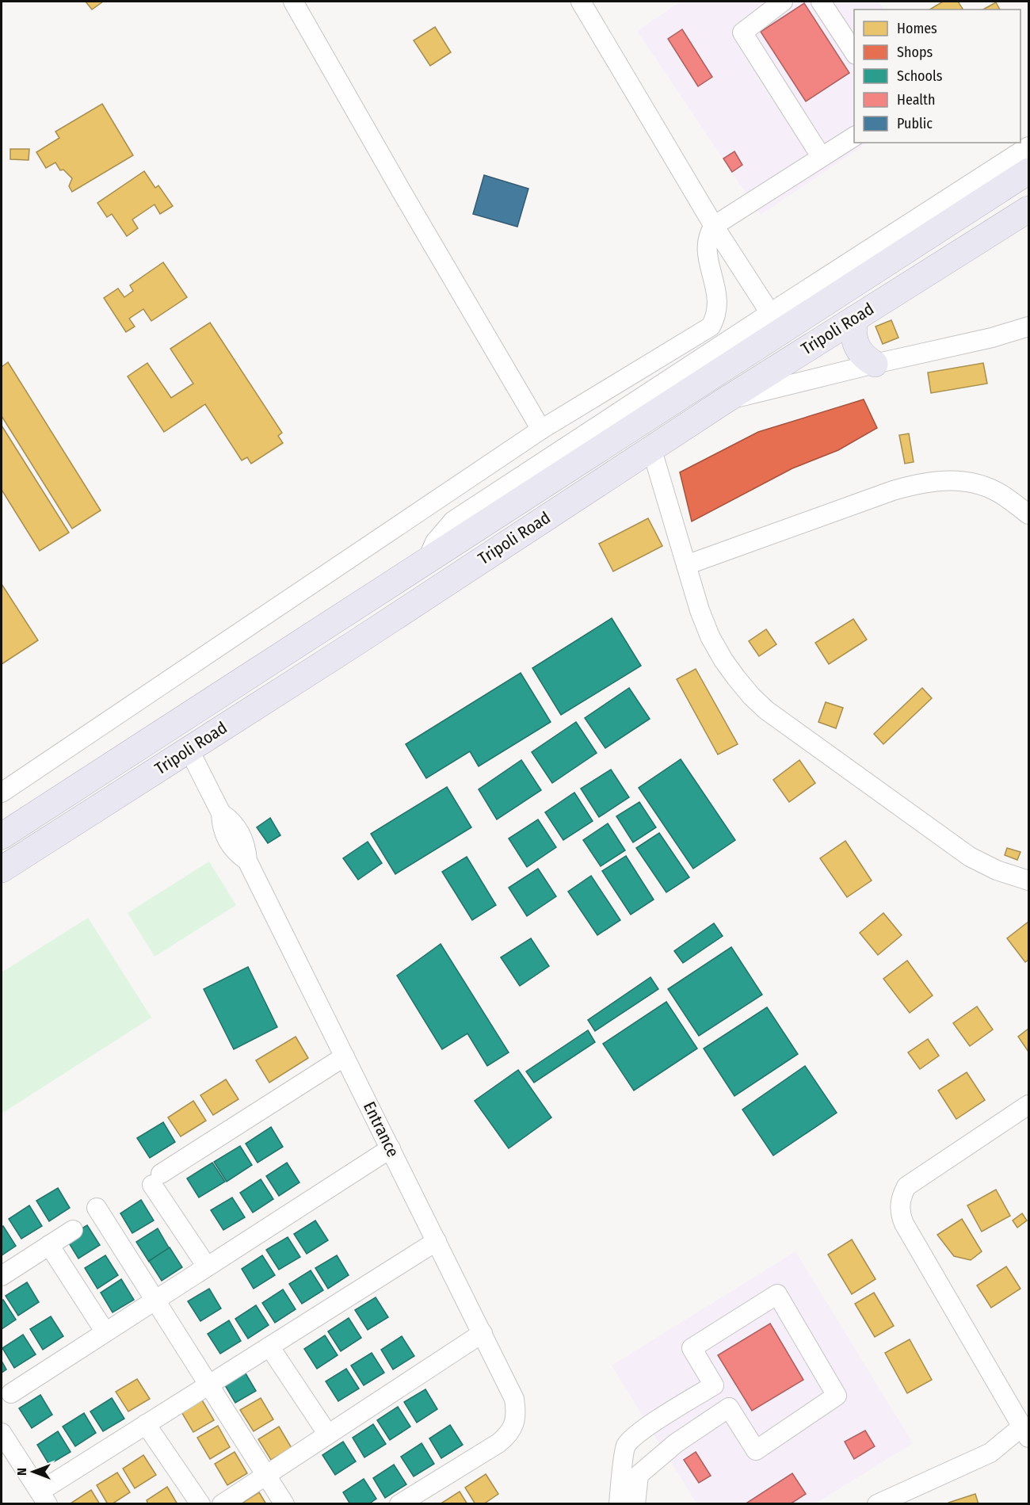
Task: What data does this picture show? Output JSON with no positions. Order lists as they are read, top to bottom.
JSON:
{
  "streets": {
    "highway": ["Tripoli Road"],
    "street": ["Entrance"]
  },
  "crossings": [
    ["Tripoli Road", "Entrance"]
  ],
  "legend": [
    "Homes",
    "Shops",
    "Schools",
    "Health",
    "Public"
  ],
  "north": "left"
}
